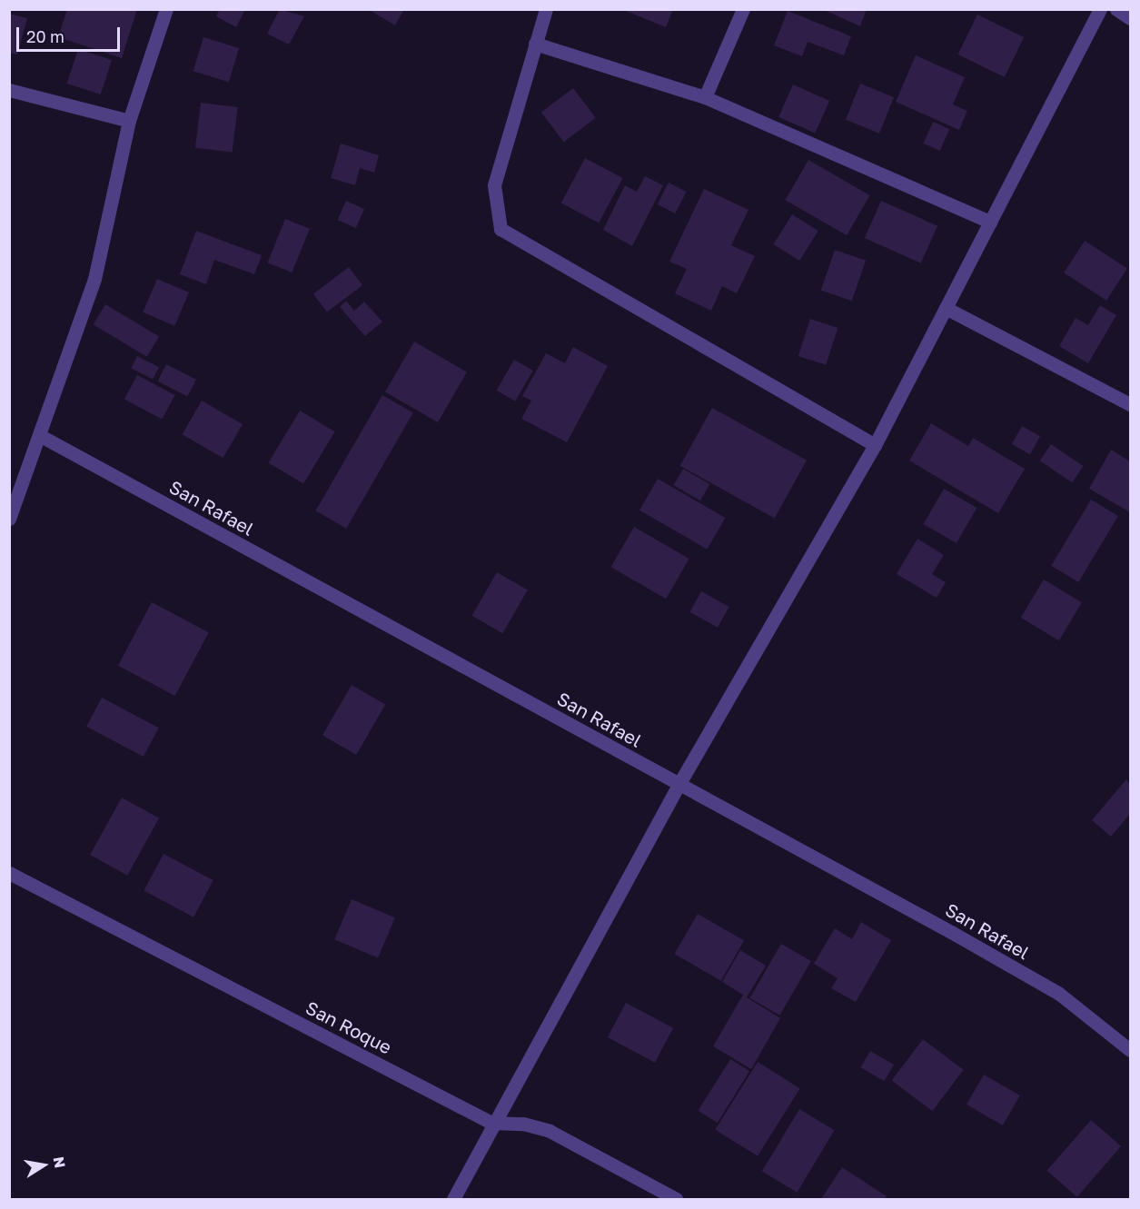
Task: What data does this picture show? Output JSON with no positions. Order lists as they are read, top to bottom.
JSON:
{
  "streets": {
    "street": ["San Rafael", "San Roque"]
  },
  "scale_bar": "20 m",
  "north": "right"
}
